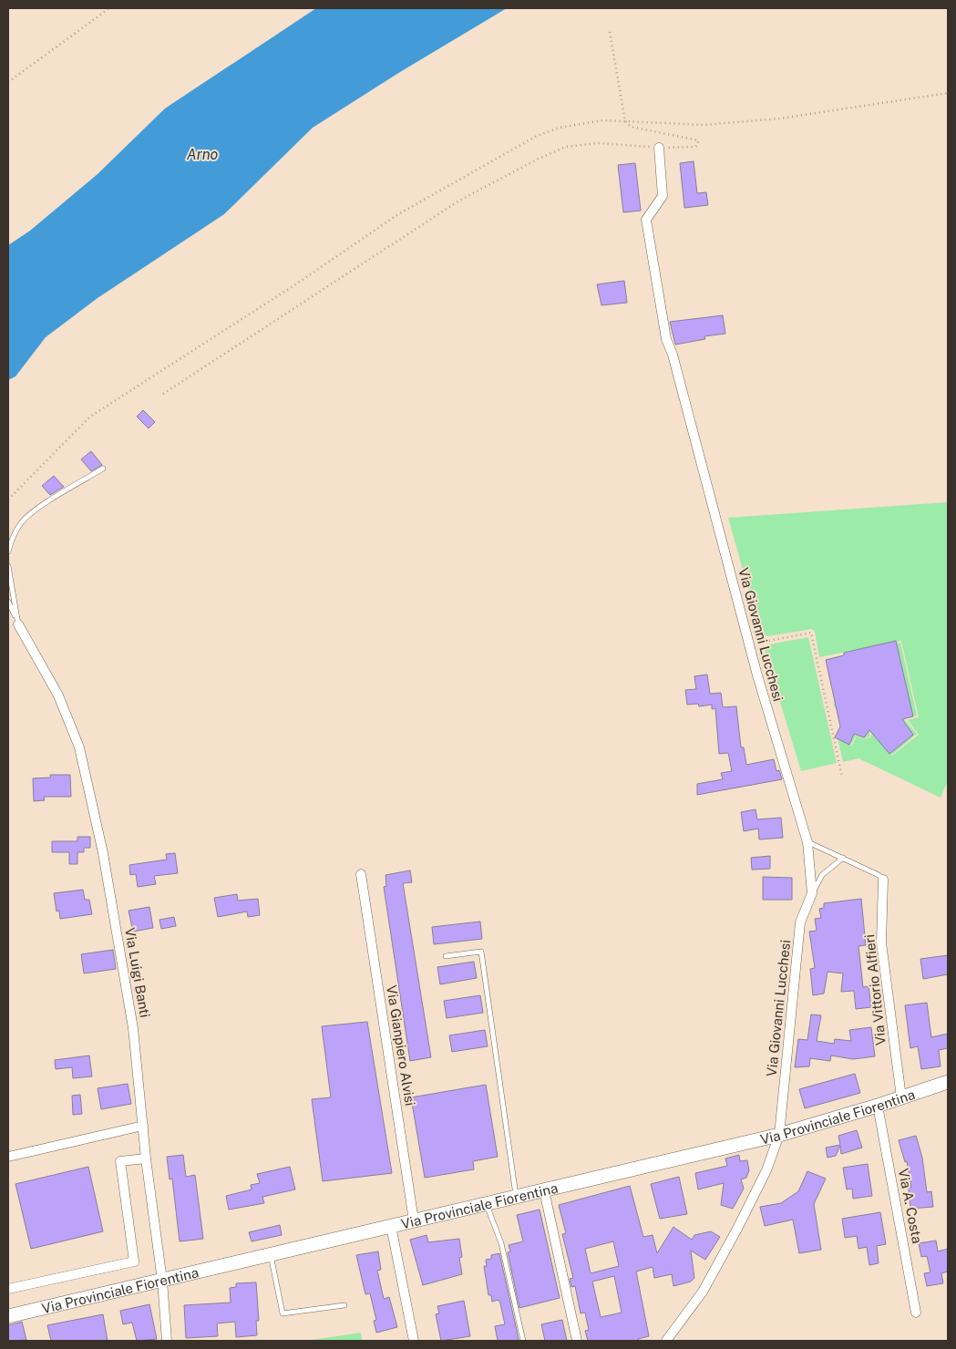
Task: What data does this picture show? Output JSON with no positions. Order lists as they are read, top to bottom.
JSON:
{
  "streets": {
    "main road": ["Via Provinciale Fiorentina"],
    "street": [
      "Via Giovanni Lucchesi",
      "Via Luigi Banti",
      "Via Vittorio Alfieri",
      "Via Gianpiero Alvisi",
      "Via A. Costa"
    ]
  },
  "crossings": [
    ["Via Giovanni Lucchesi", "Via Provinciale Fiorentina"],
    ["Via Luigi Banti", "Via Provinciale Fiorentina"],
    ["Via Vittorio Alfieri", "Via Provinciale Fiorentina"],
    ["Via Gianpiero Alvisi", "Via Provinciale Fiorentina"],
    ["Via Provinciale Fiorentina", "Via A. Costa"]
  ],
  "water": ["Arno"]
}
